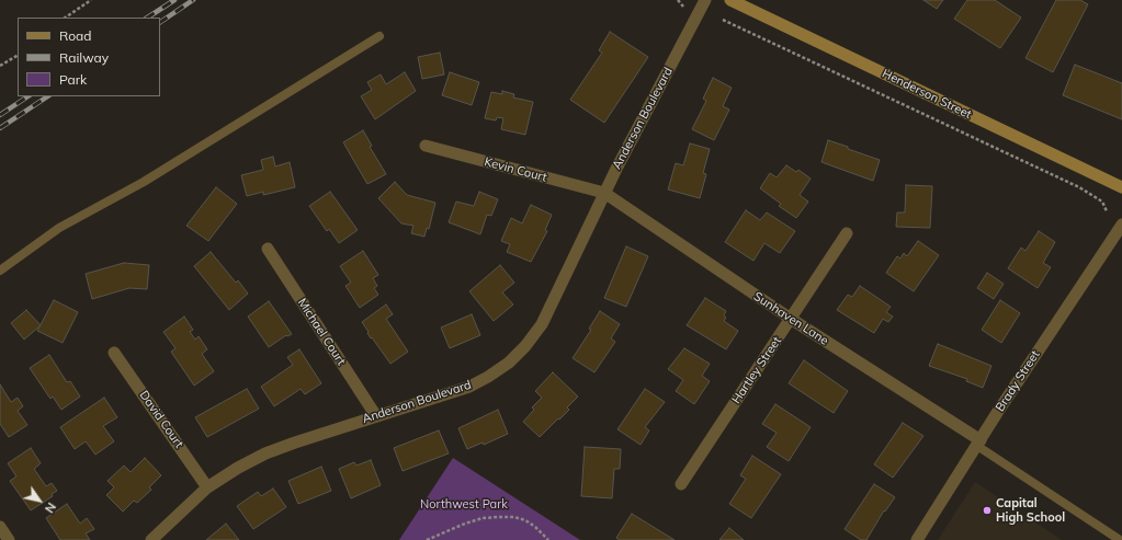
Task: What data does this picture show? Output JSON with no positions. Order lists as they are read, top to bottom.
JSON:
{
  "streets": {
    "main road": ["Henderson Street"],
    "street": [
      "Anderson Boulevard",
      "Kevin Court",
      "Sunhaven Lane",
      "Michael Court",
      "Hartley Street",
      "Brady Street",
      "David Court"
    ]
  },
  "crossings": [
    ["Anderson Boulevard", "Kevin Court"],
    ["Anderson Boulevard", "Sunhaven Lane"],
    ["Anderson Boulevard", "Michael Court"],
    ["Anderson Boulevard", "David Court"],
    ["Kevin Court", "Sunhaven Lane"],
    ["Sunhaven Lane", "Hartley Street"],
    ["Sunhaven Lane", "Brady Street"]
  ],
  "parks": ["Northwest Park"],
  "places": ["Capital High School"],
  "legend": ["Road", "Railway", "Park"],
  "north": "bottom right"
}
